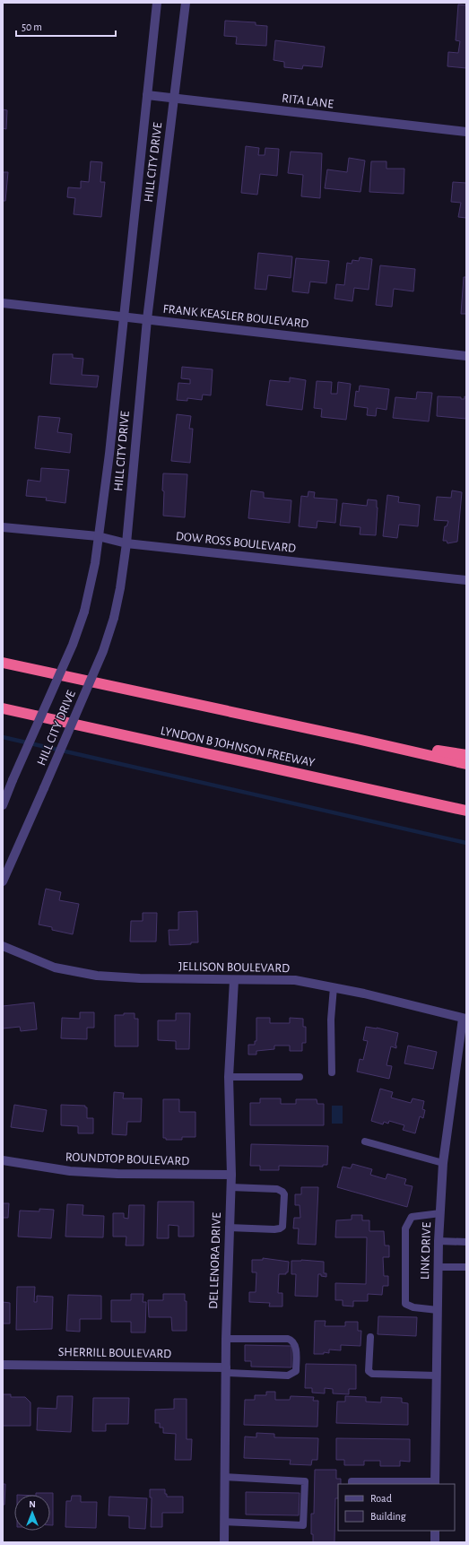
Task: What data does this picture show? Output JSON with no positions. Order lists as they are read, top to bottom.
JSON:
{
  "streets": {
    "highway": ["LYNDON B JOHNSON FREEWAY"],
    "street": [
      "RITA LANE",
      "HILL CITY DRIVE",
      "FRANK KEASLER BOULEVARD",
      "DOW ROSS BOULEVARD",
      "JELLISON BOULEVARD",
      "ROUNDTOP BOULEVARD",
      "LINK DRIVE",
      "DEL LENORA DRIVE",
      "SHERRILL BOULEVARD"
    ]
  },
  "crossings": [
    ["RITA LANE", "HILL CITY DRIVE"],
    ["HILL CITY DRIVE", "FRANK KEASLER BOULEVARD"],
    ["HILL CITY DRIVE", "DOW ROSS BOULEVARD"],
    ["JELLISON BOULEVARD", "LINK DRIVE"],
    ["JELLISON BOULEVARD", "DEL LENORA DRIVE"],
    ["ROUNDTOP BOULEVARD", "DEL LENORA DRIVE"],
    ["DEL LENORA DRIVE", "SHERRILL BOULEVARD"]
  ],
  "legend": ["Road", "Building"],
  "scale_bar": "50 m",
  "north": "top"
}
